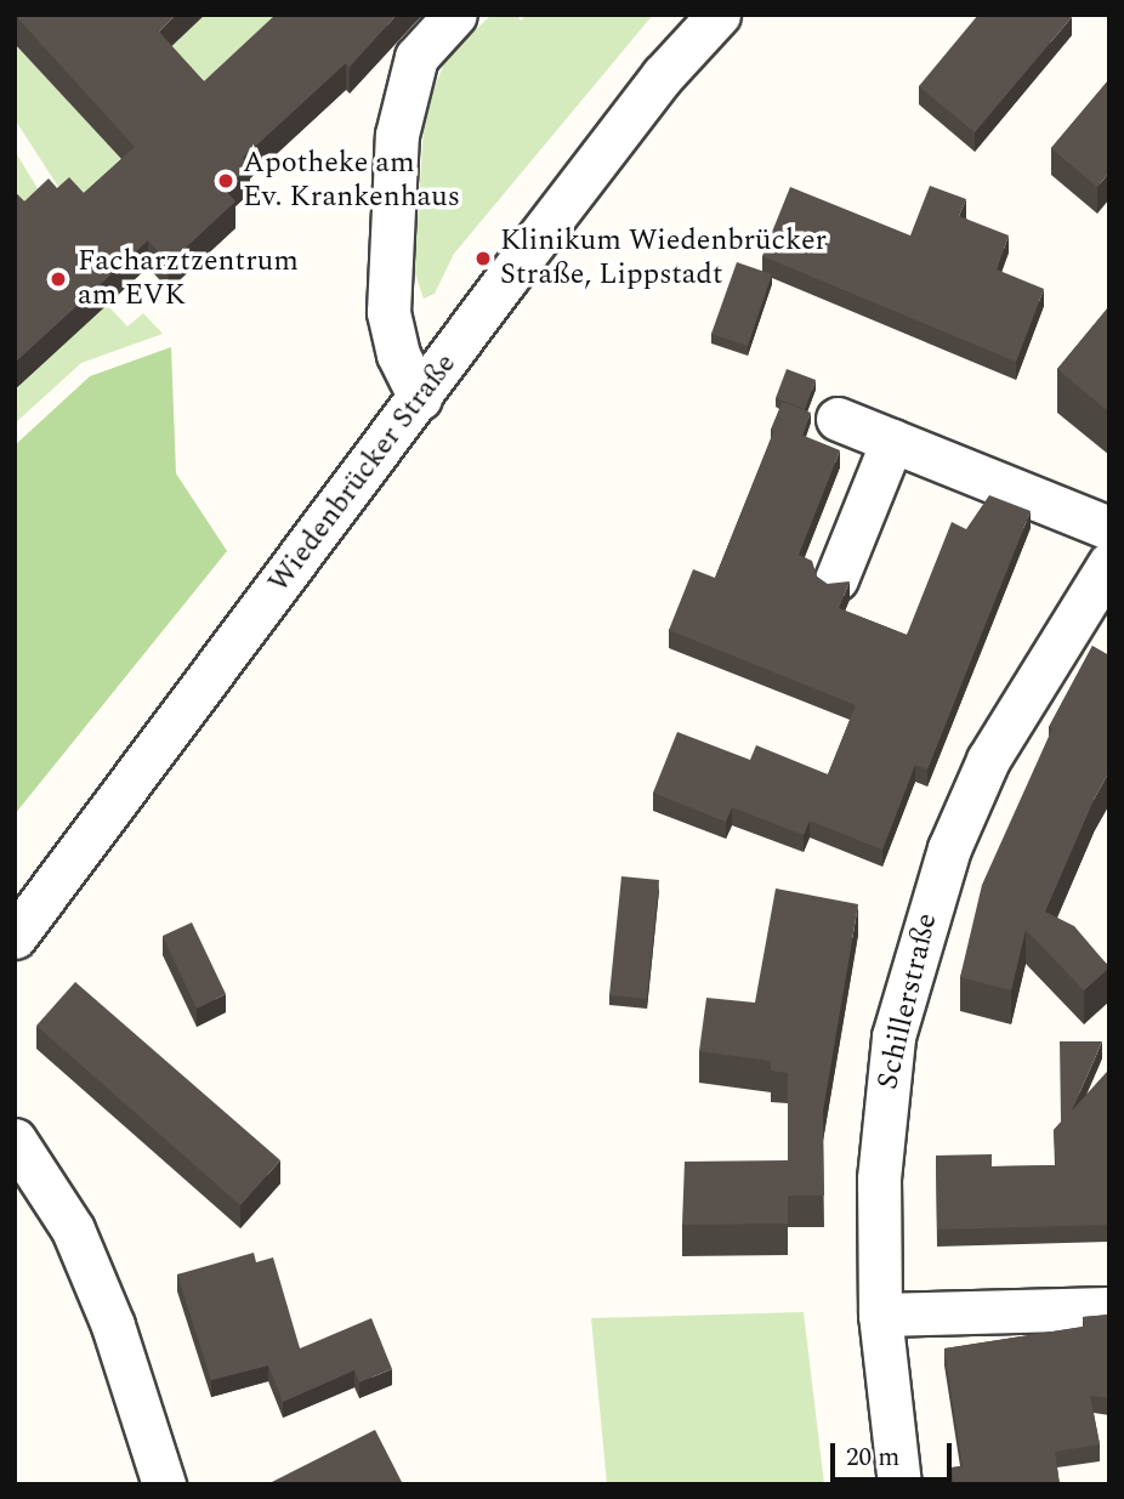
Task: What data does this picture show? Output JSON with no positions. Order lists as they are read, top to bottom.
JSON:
{
  "streets": {
    "street": ["Wiedenbrücker Straße", "Schillerstraße"]
  },
  "places": ["Apotheke am Ev. Krankenhaus", "Klinikum Wiedenbrücker Straße, Lippstadt", "Facharztzentrum am EVK"],
  "scale_bar": "20 m"
}
